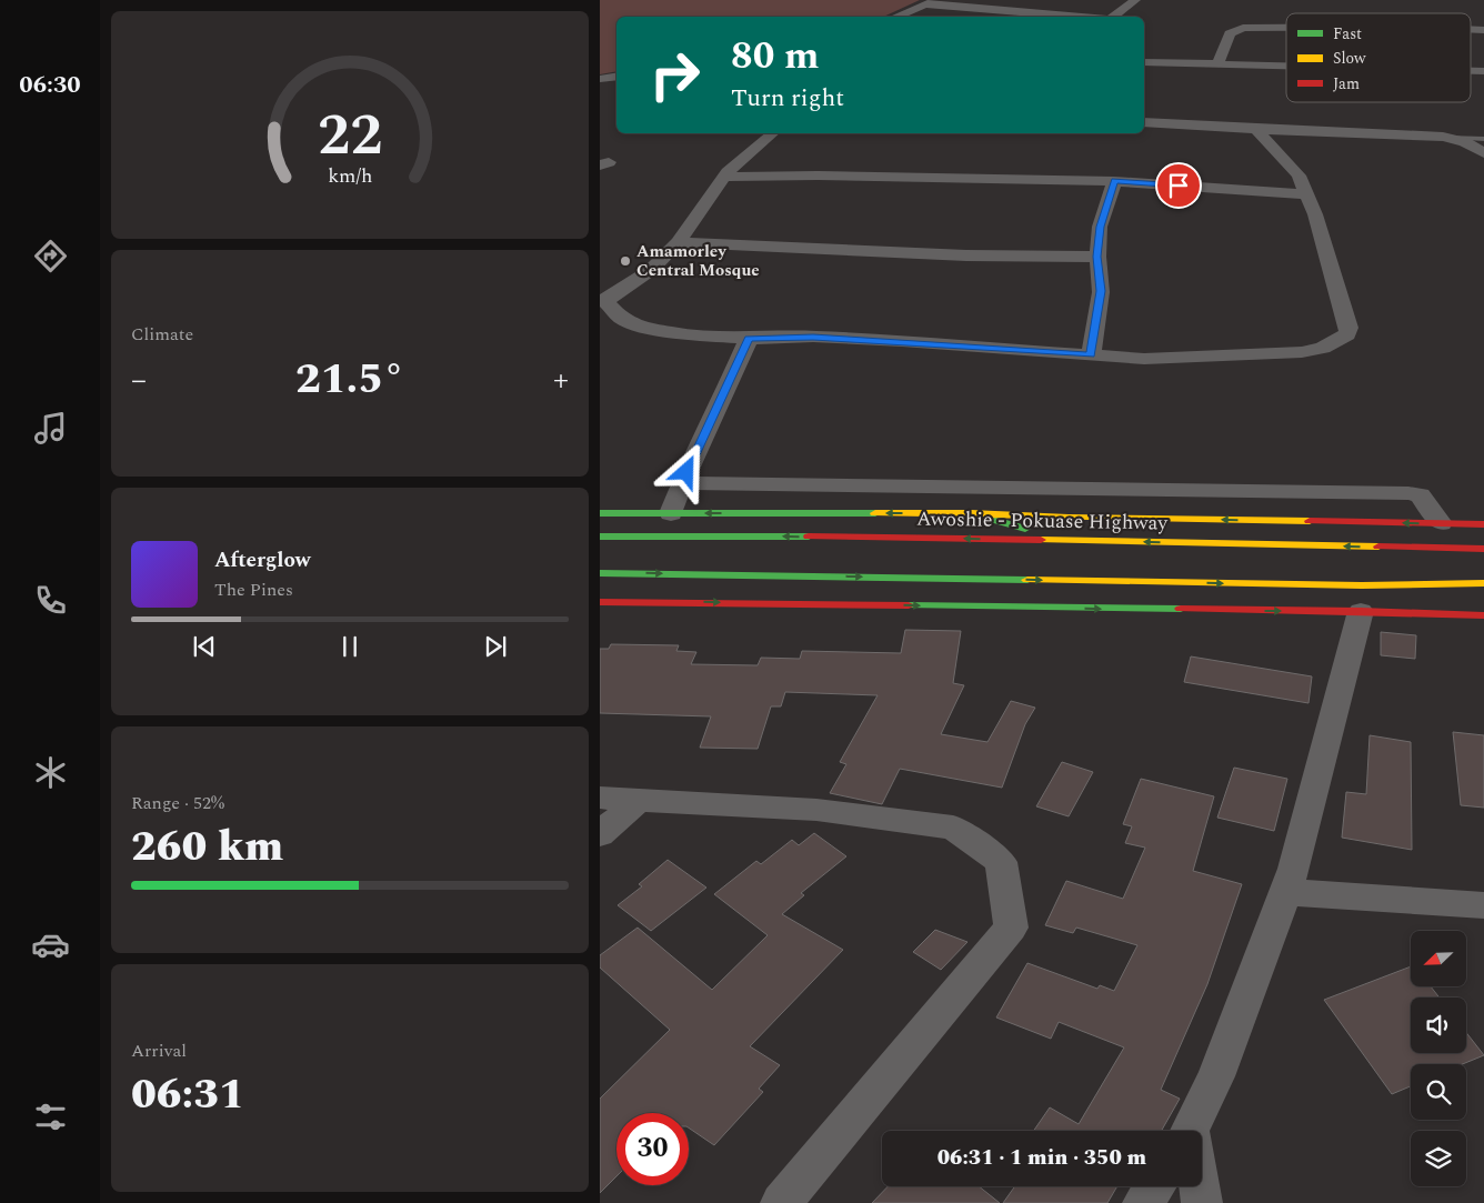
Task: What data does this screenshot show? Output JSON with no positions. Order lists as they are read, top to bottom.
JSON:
{
  "streets": {
    "main road": ["Awoshie - Pokuase Highway"]
  },
  "places": ["Amamorley Central Mosque"],
  "legend": ["Fast", "Slow", "Jam"],
  "north": "bottom left",
  "page": {
    "tabs": "06:30",
    "turn": ["80 m", "Turn right"],
    "tile": [
      "Climate",
      ["Range · 52%", "260 km"],
      ["Arrival", "06:31"]
    ],
    "heat": ["−", "21.5°", "+"],
    "song": ["Afterglow", "The Pines"],
    "limit": "30",
    "trip": "06:31 · 1 min · 350 m",
    "gauge": ["22", "km/h"]
  }
}
